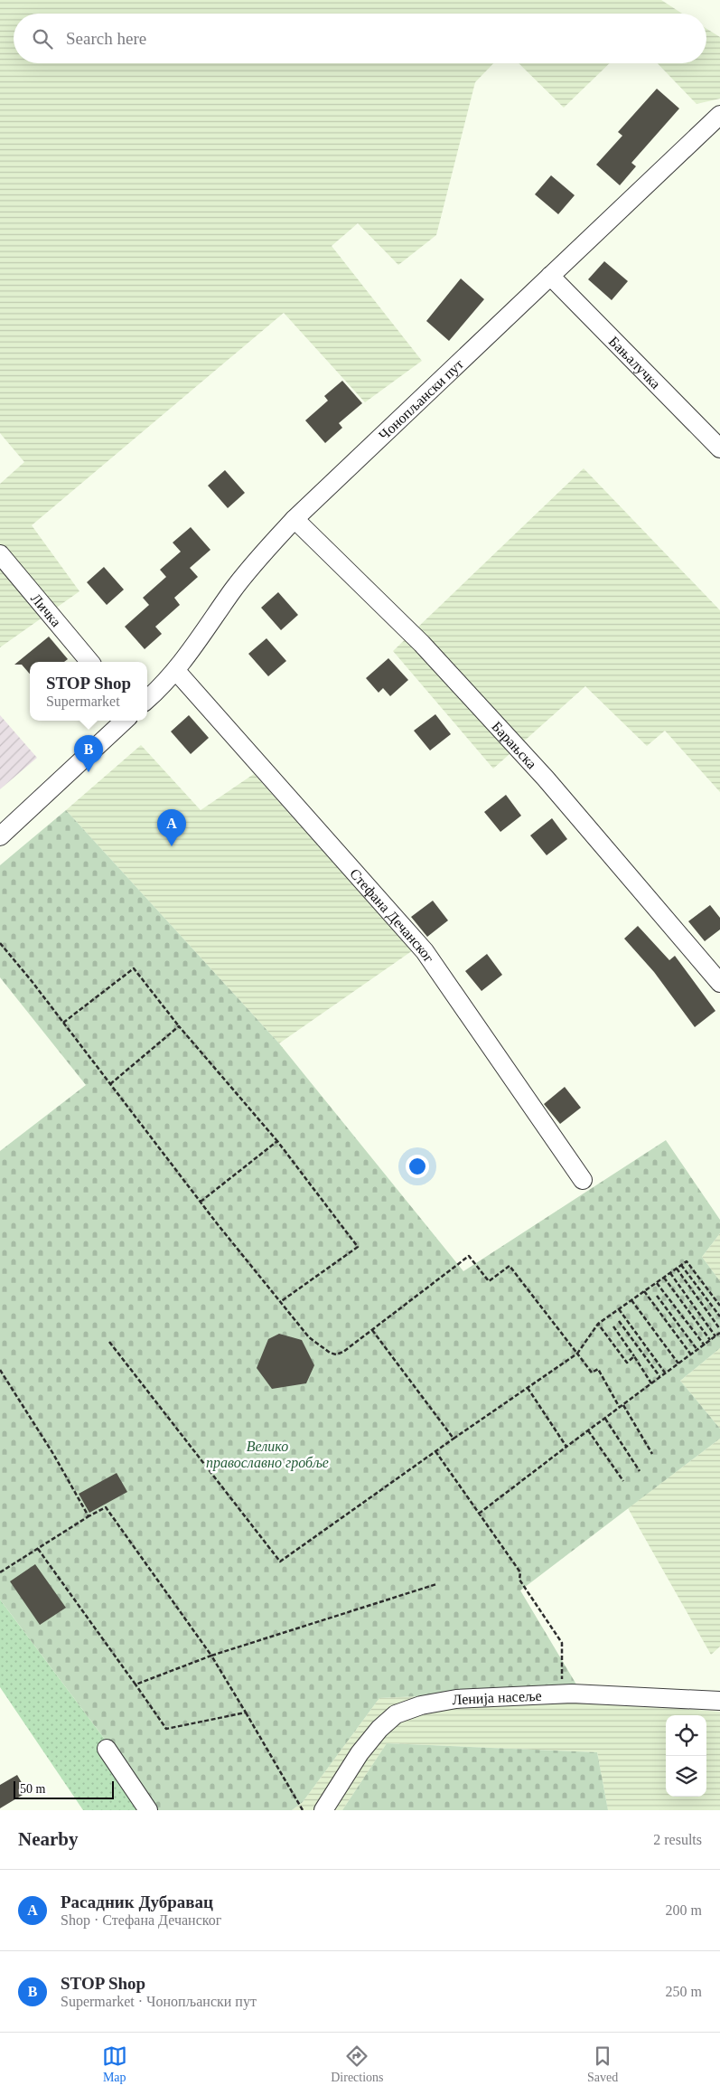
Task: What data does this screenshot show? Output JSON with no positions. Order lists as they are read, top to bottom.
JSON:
{
  "streets": {
    "street": [
      "Бањалучка",
      "Чонопљански пут",
      "Личка",
      "Барањска",
      "Стефана Дечанског",
      "Ленија насеље"
    ]
  },
  "crossings": [
    ["Бањалучка", "Чонопљански пут"],
    ["Чонопљански пут", "Барањска"],
    ["Чонопљански пут", "Стефана Дечанског"]
  ],
  "parks": ["Велико православно гробље"],
  "scale_bar": "50 m",
  "page": {
    "search": "Search here",
    "popup": ["STOP Shop", "Supermarket"],
    "pins": ["B", "A"],
    "scale": "50 m",
    "heading": ["Nearby", "2 results"],
    "list": [
      {
        "mark": "A",
        "name": "Расадник Дубравац",
        "note": "Shop · Стефана Дечанског",
        "value": "200 m"
      },
      {
        "mark": "B",
        "name": "STOP Shop",
        "note": "Supermarket · Чонопљански пут",
        "value": "250 m"
      }
    ],
    "nav": ["Map", "Directions", "Saved"]
  }
}
